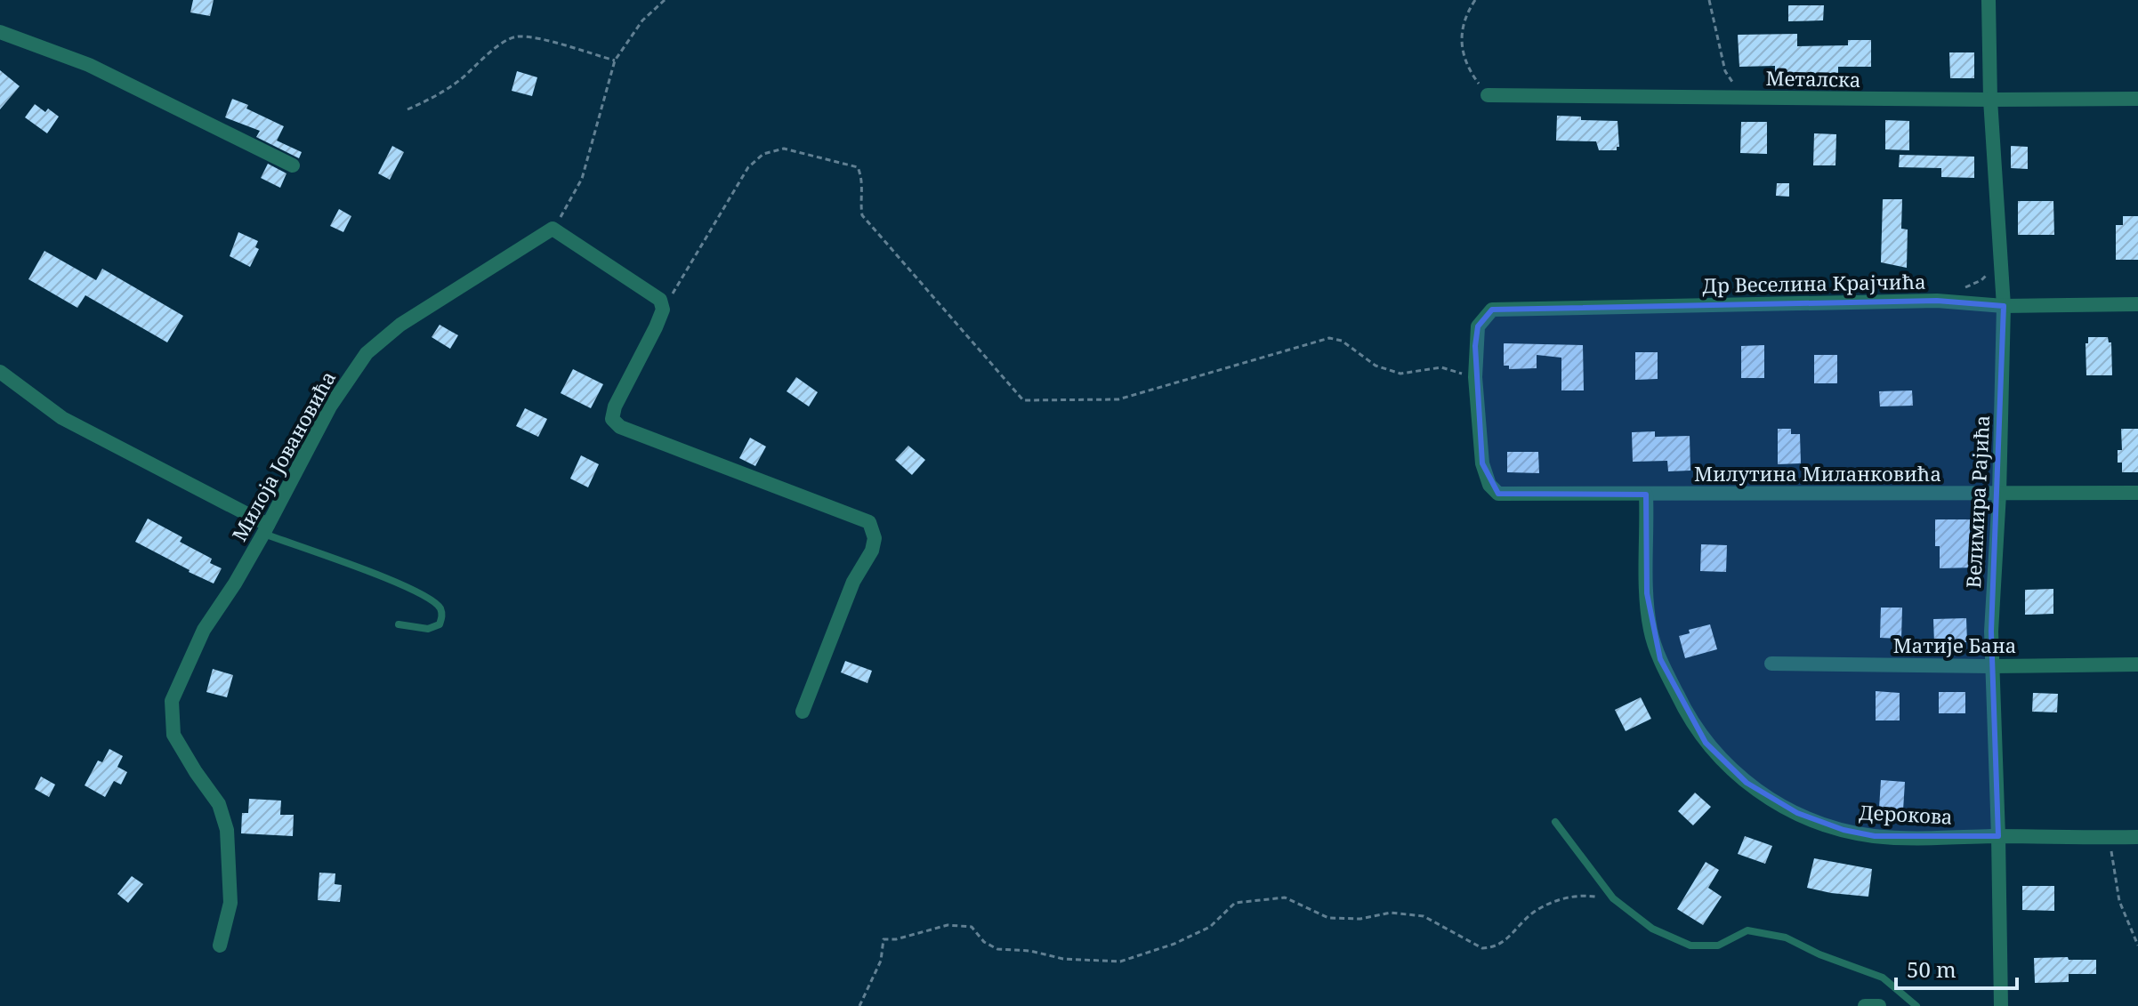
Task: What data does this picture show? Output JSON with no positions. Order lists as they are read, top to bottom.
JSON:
{
  "streets": {
    "street": [
      "Металска",
      "Др Веселина Крајчића",
      "Милоја Јовановића",
      "Милутина Миланковића",
      "Велимира Рајића",
      "Матије Бана",
      "Дерокова"
    ]
  },
  "crossings": [
    ["Металска", "Велимира Рајића"],
    ["Др Веселина Крајчића", "Милутина Миланковића"],
    ["Др Веселина Крајчића", "Велимира Рајића"],
    ["Милутина Миланковића", "Велимира Рајића"],
    ["Милутина Миланковића", "Дерокова"],
    ["Велимира Рајића", "Матије Бана"],
    ["Велимира Рајића", "Дерокова"]
  ],
  "scale_bar": "50 m"
}
